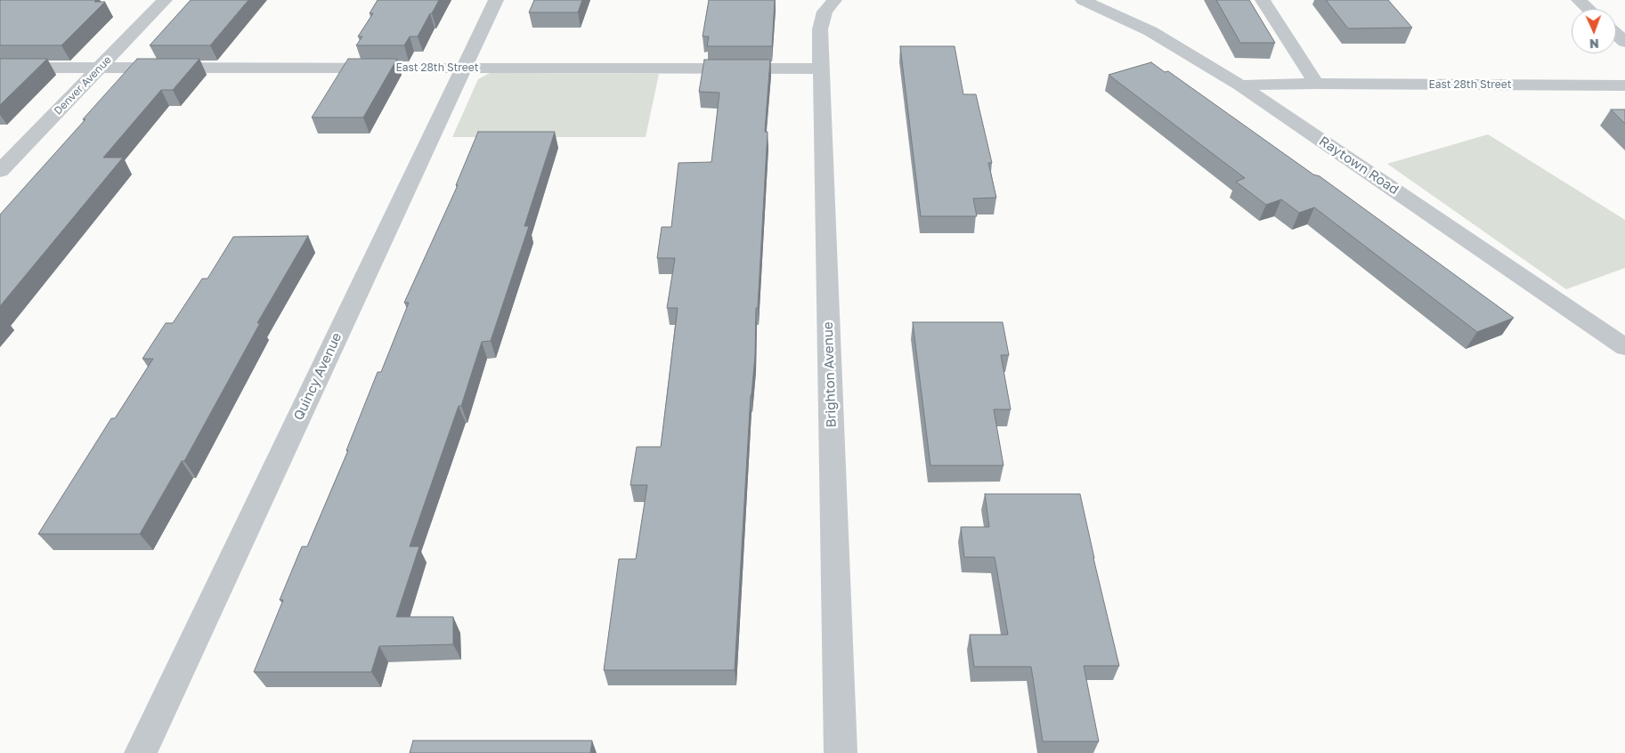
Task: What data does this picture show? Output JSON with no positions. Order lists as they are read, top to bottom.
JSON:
{
  "streets": {
    "street": [
      "East 28th Street",
      "Denver Avenue",
      "Raytown Road",
      "Brighton Avenue",
      "Quincy Avenue"
    ]
  },
  "crossings": [
    ["East 28th Street", "Denver Avenue"],
    ["East 28th Street", "Raytown Road"],
    ["East 28th Street", "Brighton Avenue"],
    ["East 28th Street", "Quincy Avenue"]
  ],
  "north": "bottom"
}
